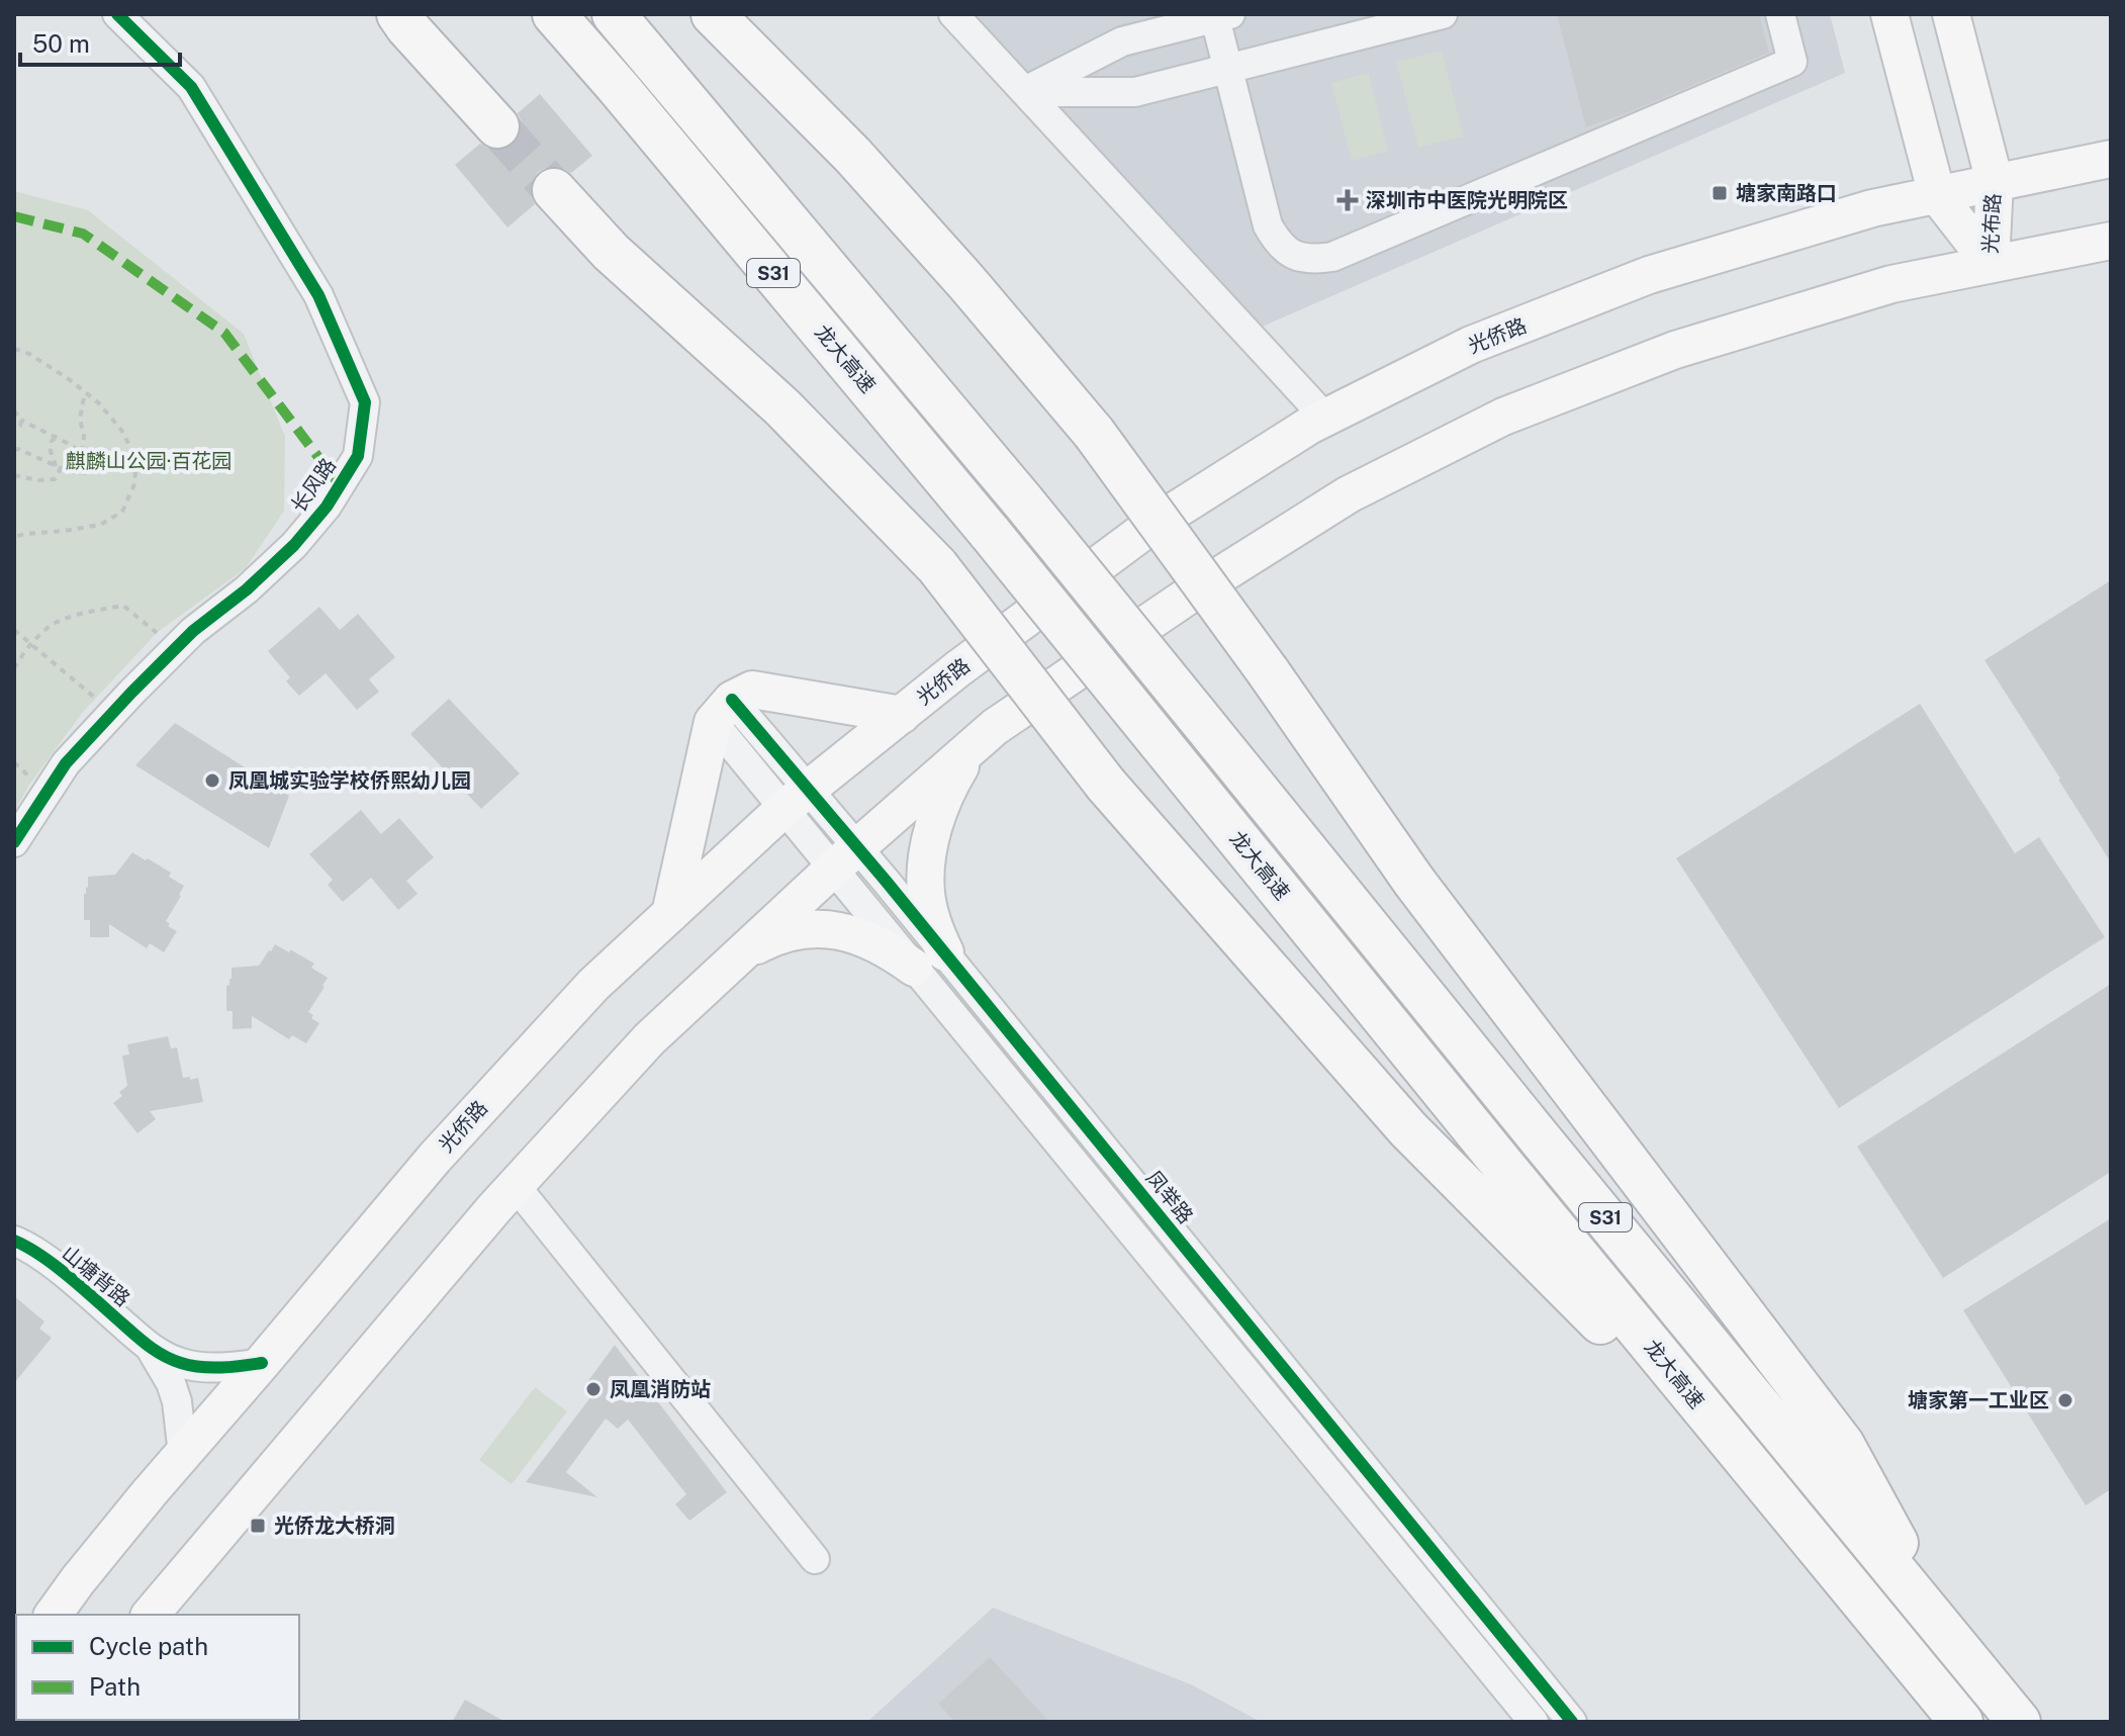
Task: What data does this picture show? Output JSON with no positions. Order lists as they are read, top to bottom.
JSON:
{
  "streets": {
    "highway": ["S31", "龙大高速"],
    "main road": ["光布路", "光侨路"],
    "street": ["长风路", "凤举路", "山塘背路"]
  },
  "crossings": [
    ["光布路", "光侨路"],
    ["光侨路", "凤举路"]
  ],
  "parks": ["麒麟山公园·百花园"],
  "places": {
    "transit": ["塘家南路口", "光侨龙大桥洞"],
    "health": ["深圳市中医院光明院区"],
    "other": ["凤凰城实验学校侨熙幼儿园", "凤凰消防站", "塘家第一工业区"]
  },
  "legend": ["Cycle path", "Path"],
  "scale_bar": "50 m"
}
